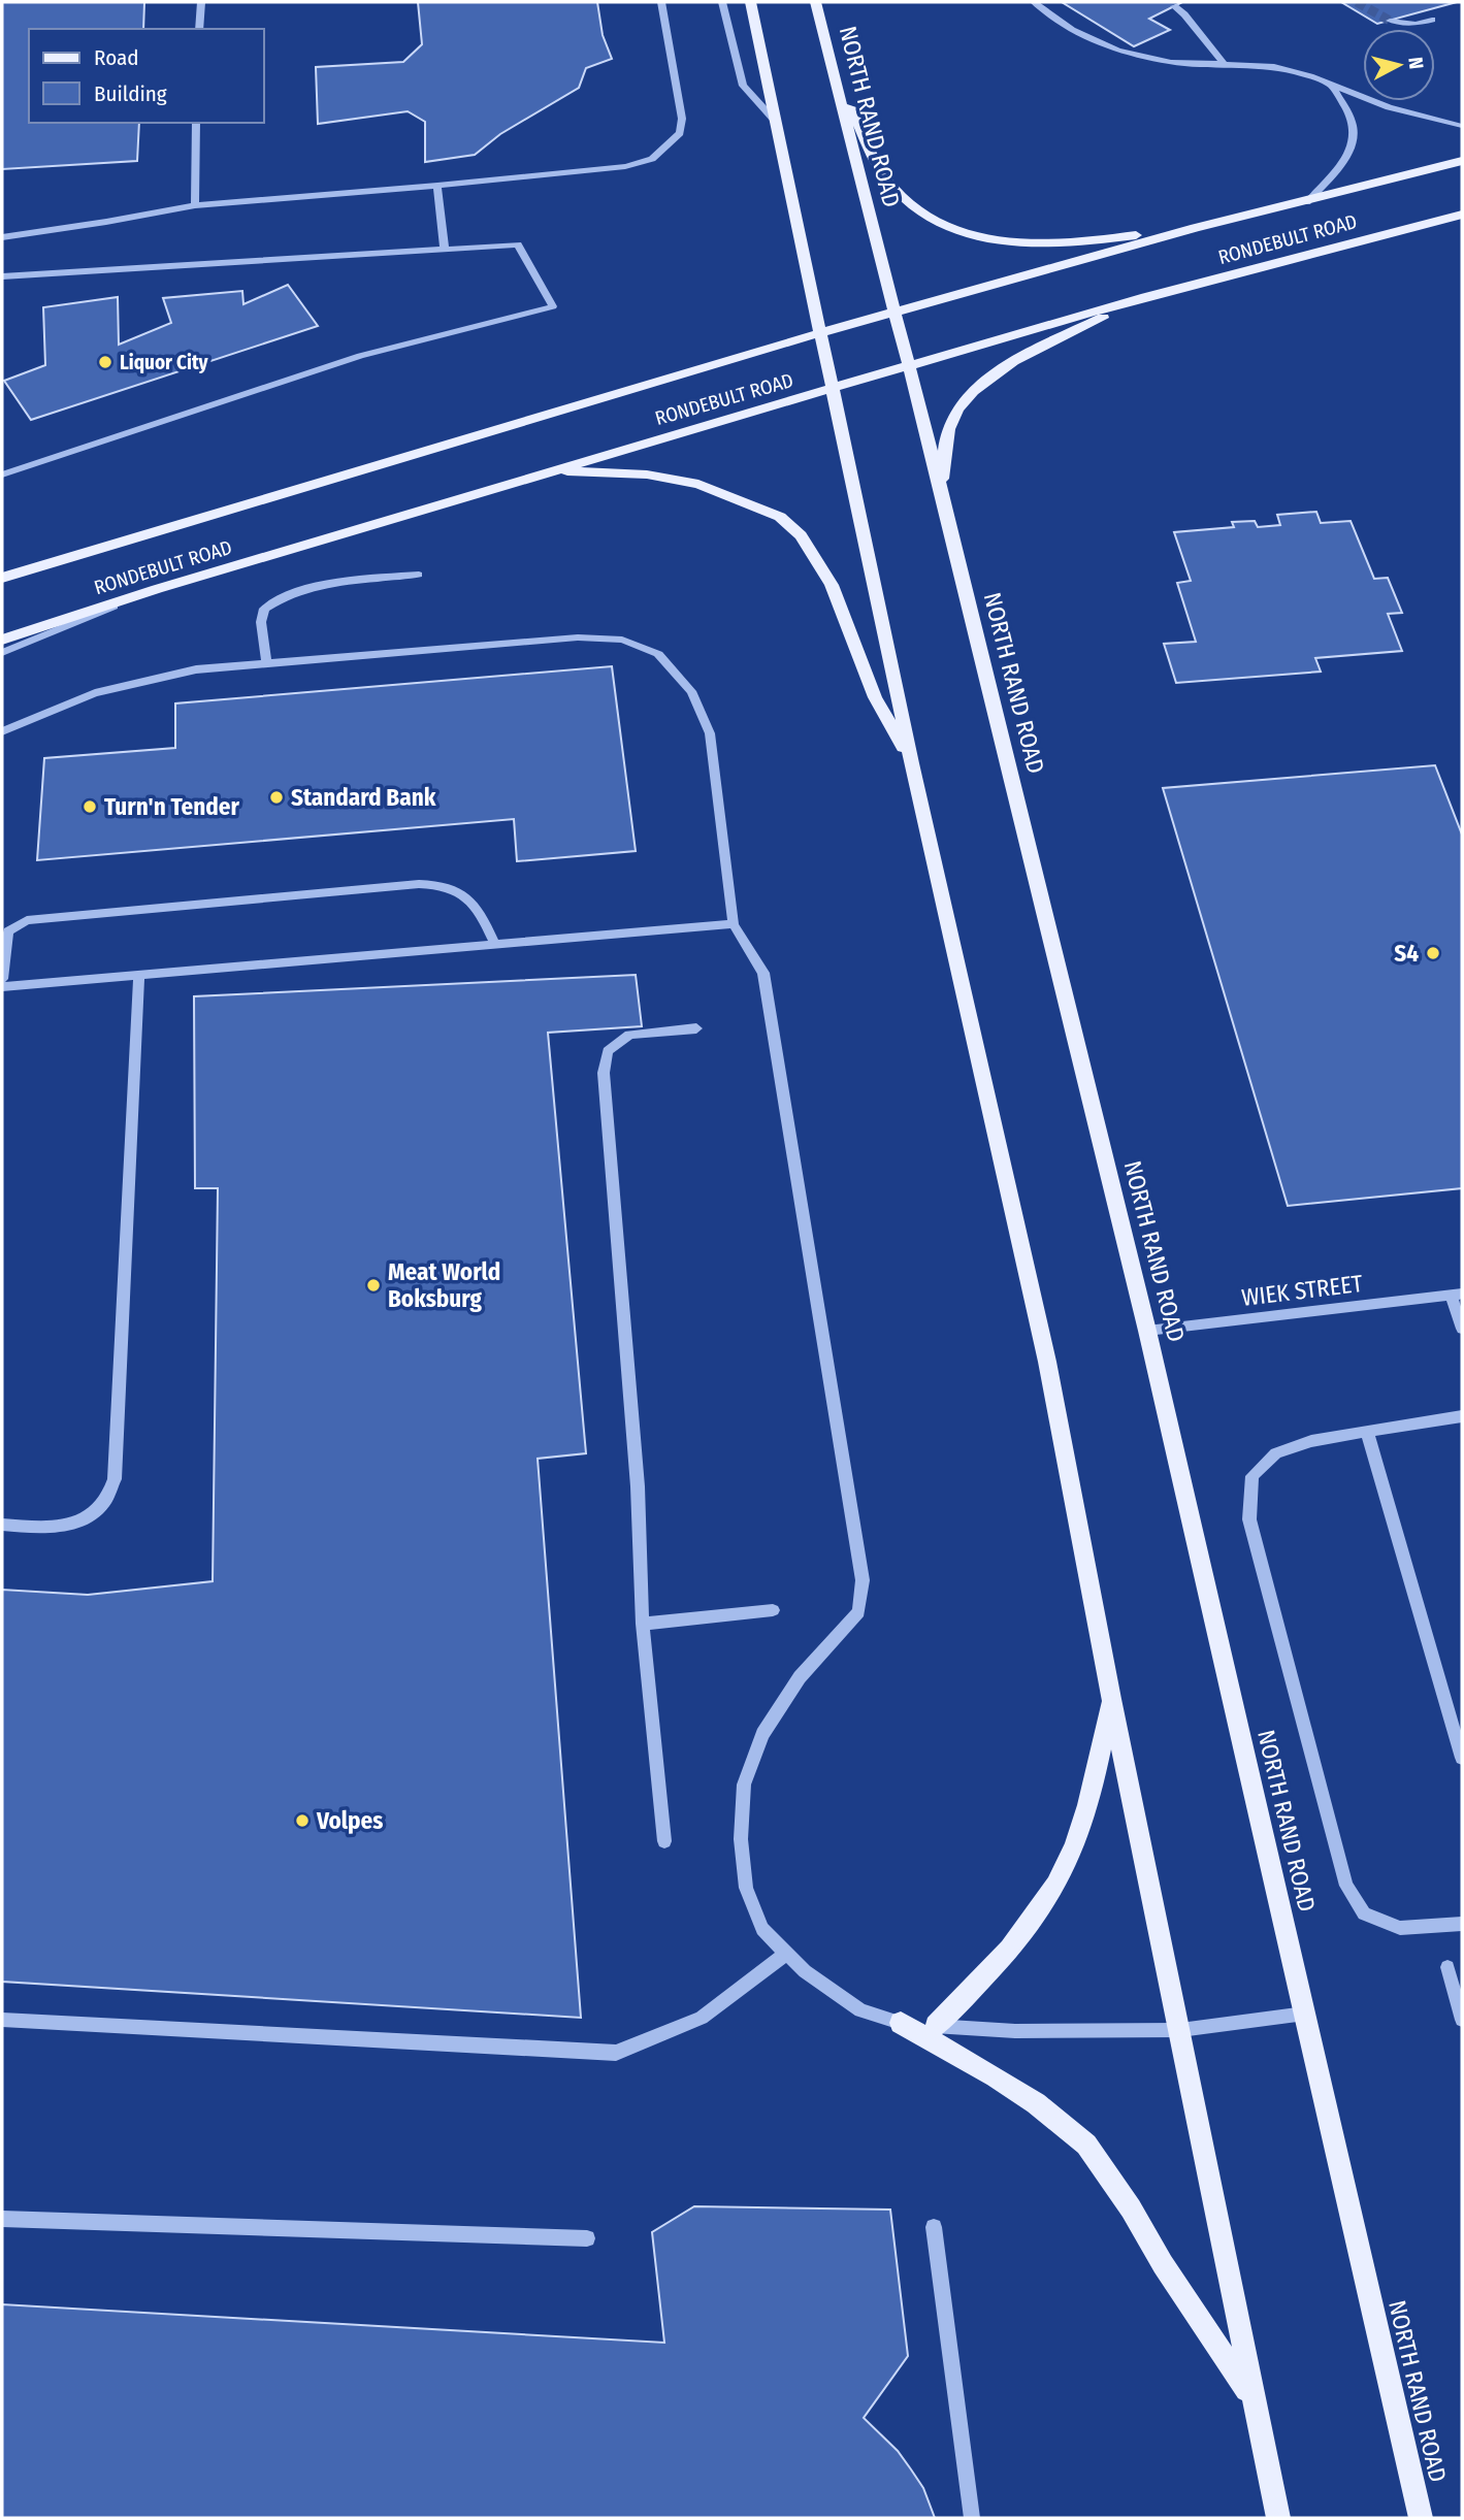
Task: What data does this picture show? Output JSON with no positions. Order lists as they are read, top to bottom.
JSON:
{
  "streets": {
    "main road": ["NORTH RAND ROAD", "RONDEBULT ROAD"],
    "street": ["WIEK STREET"]
  },
  "crossings": [
    ["NORTH RAND ROAD", "RONDEBULT ROAD"],
    ["NORTH RAND ROAD", "WIEK STREET"]
  ],
  "places": [
    "Liquor City",
    "Standard Bank",
    "Turn'n Tender",
    "S4",
    "Meat World Boksburg",
    "Volpes"
  ],
  "legend": ["Road", "Building"],
  "north": "right"
}
